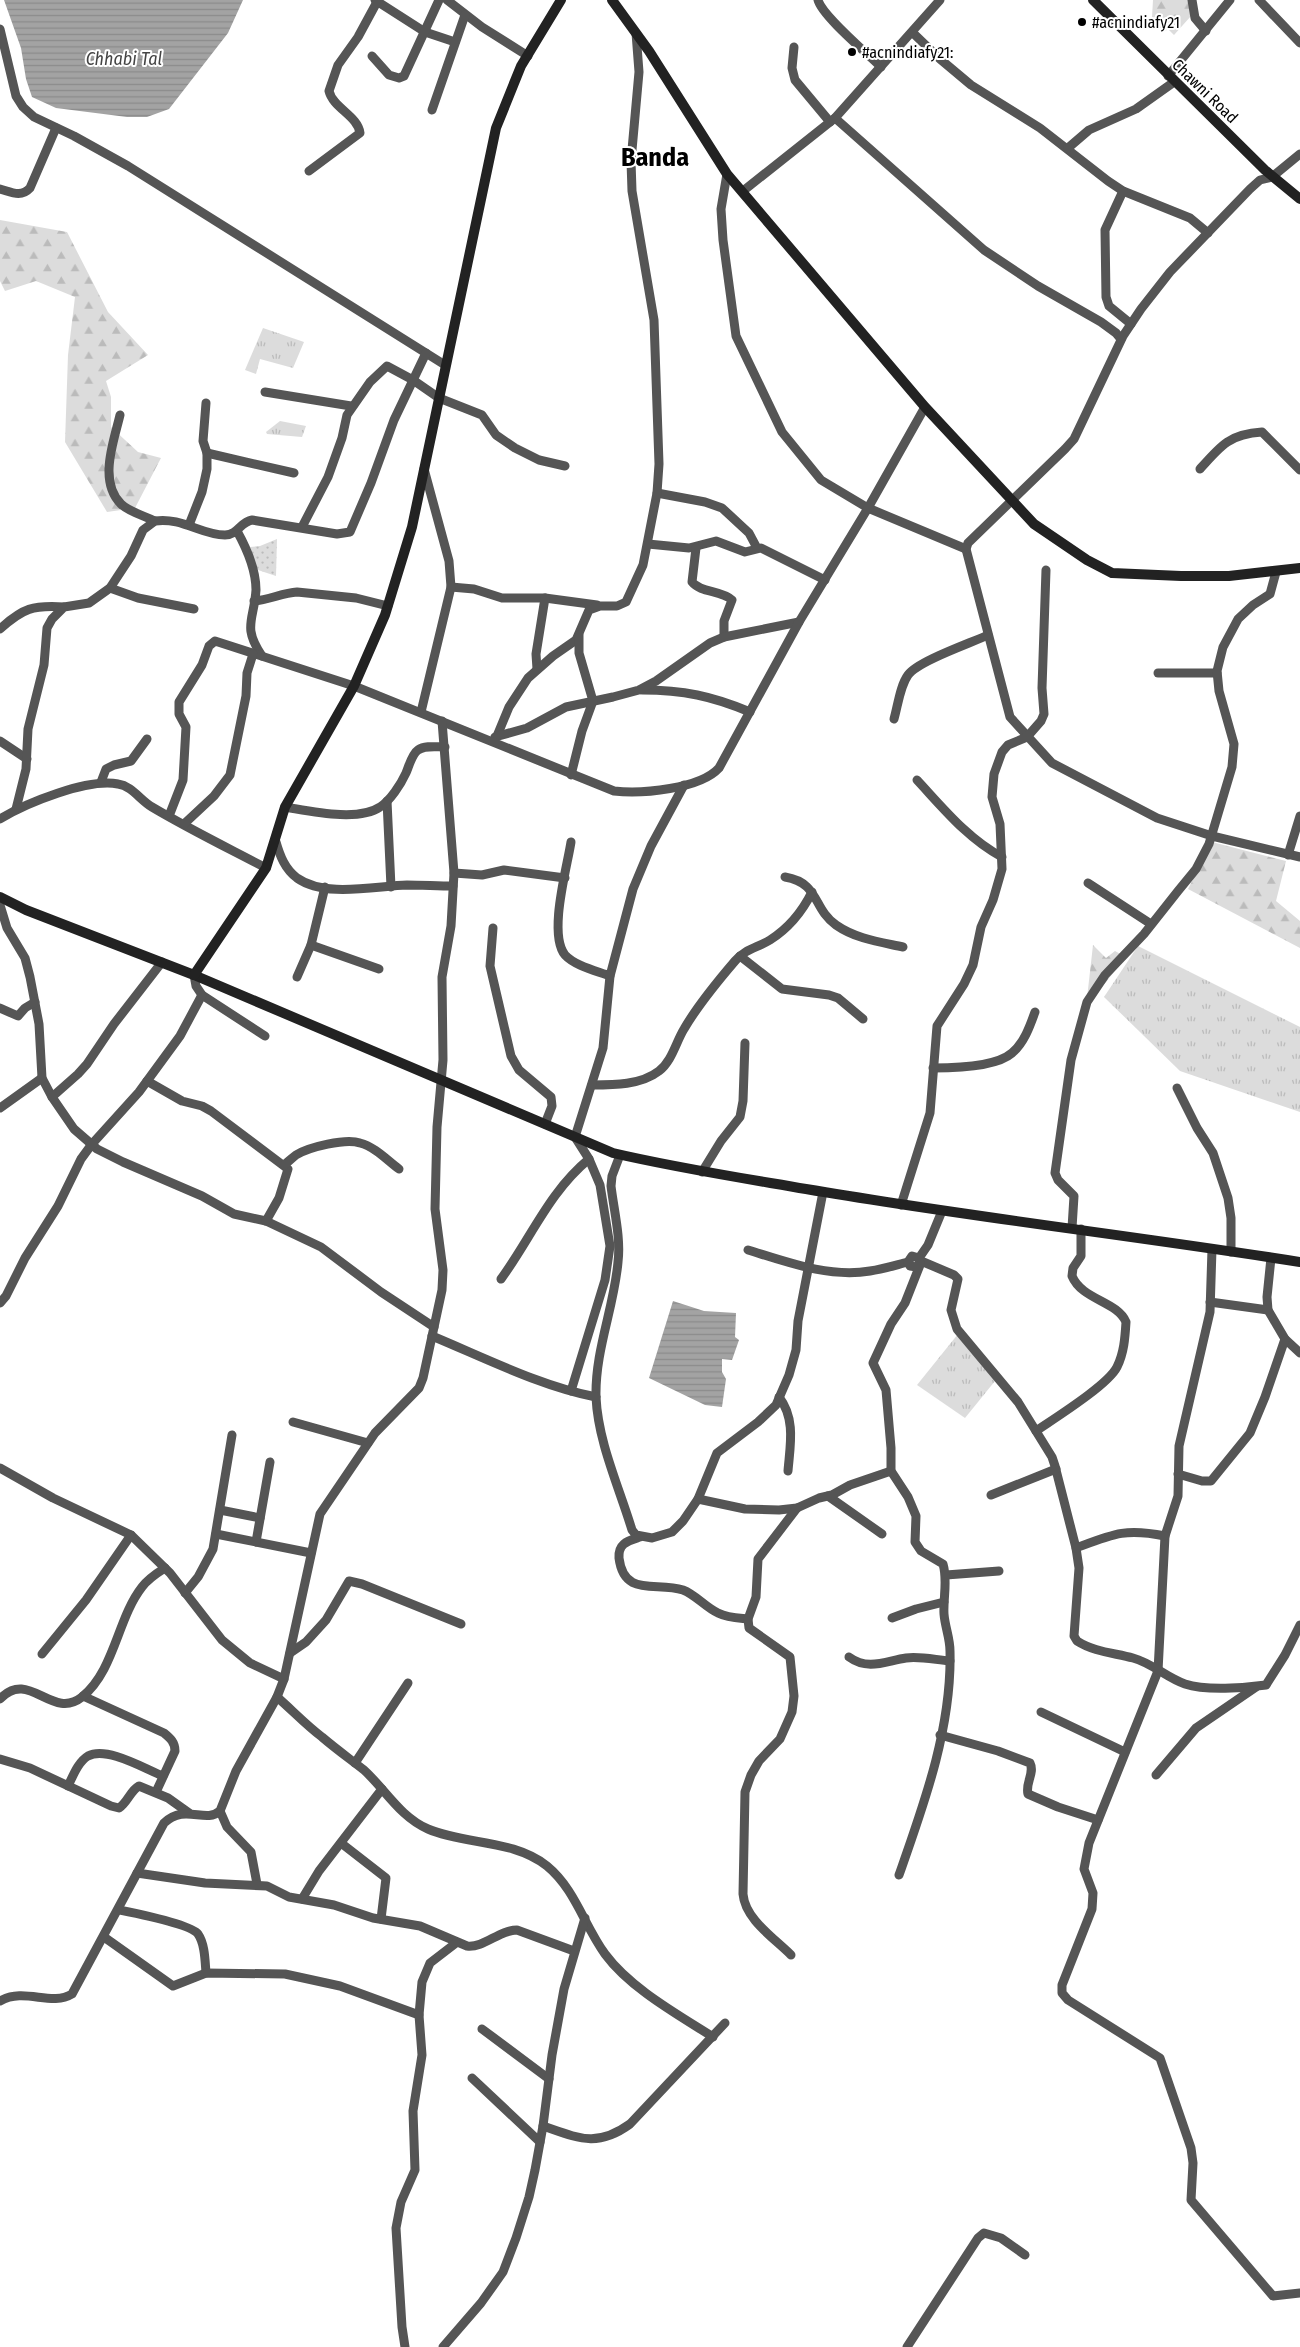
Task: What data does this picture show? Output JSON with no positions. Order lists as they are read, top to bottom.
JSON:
{
  "streets": {
    "street": ["Chawni Road"]
  },
  "districts": ["Banda"],
  "water": ["Chhabi Tal"],
  "places": ["#acnindiafy21", "#acnindiafy21:"]
}
